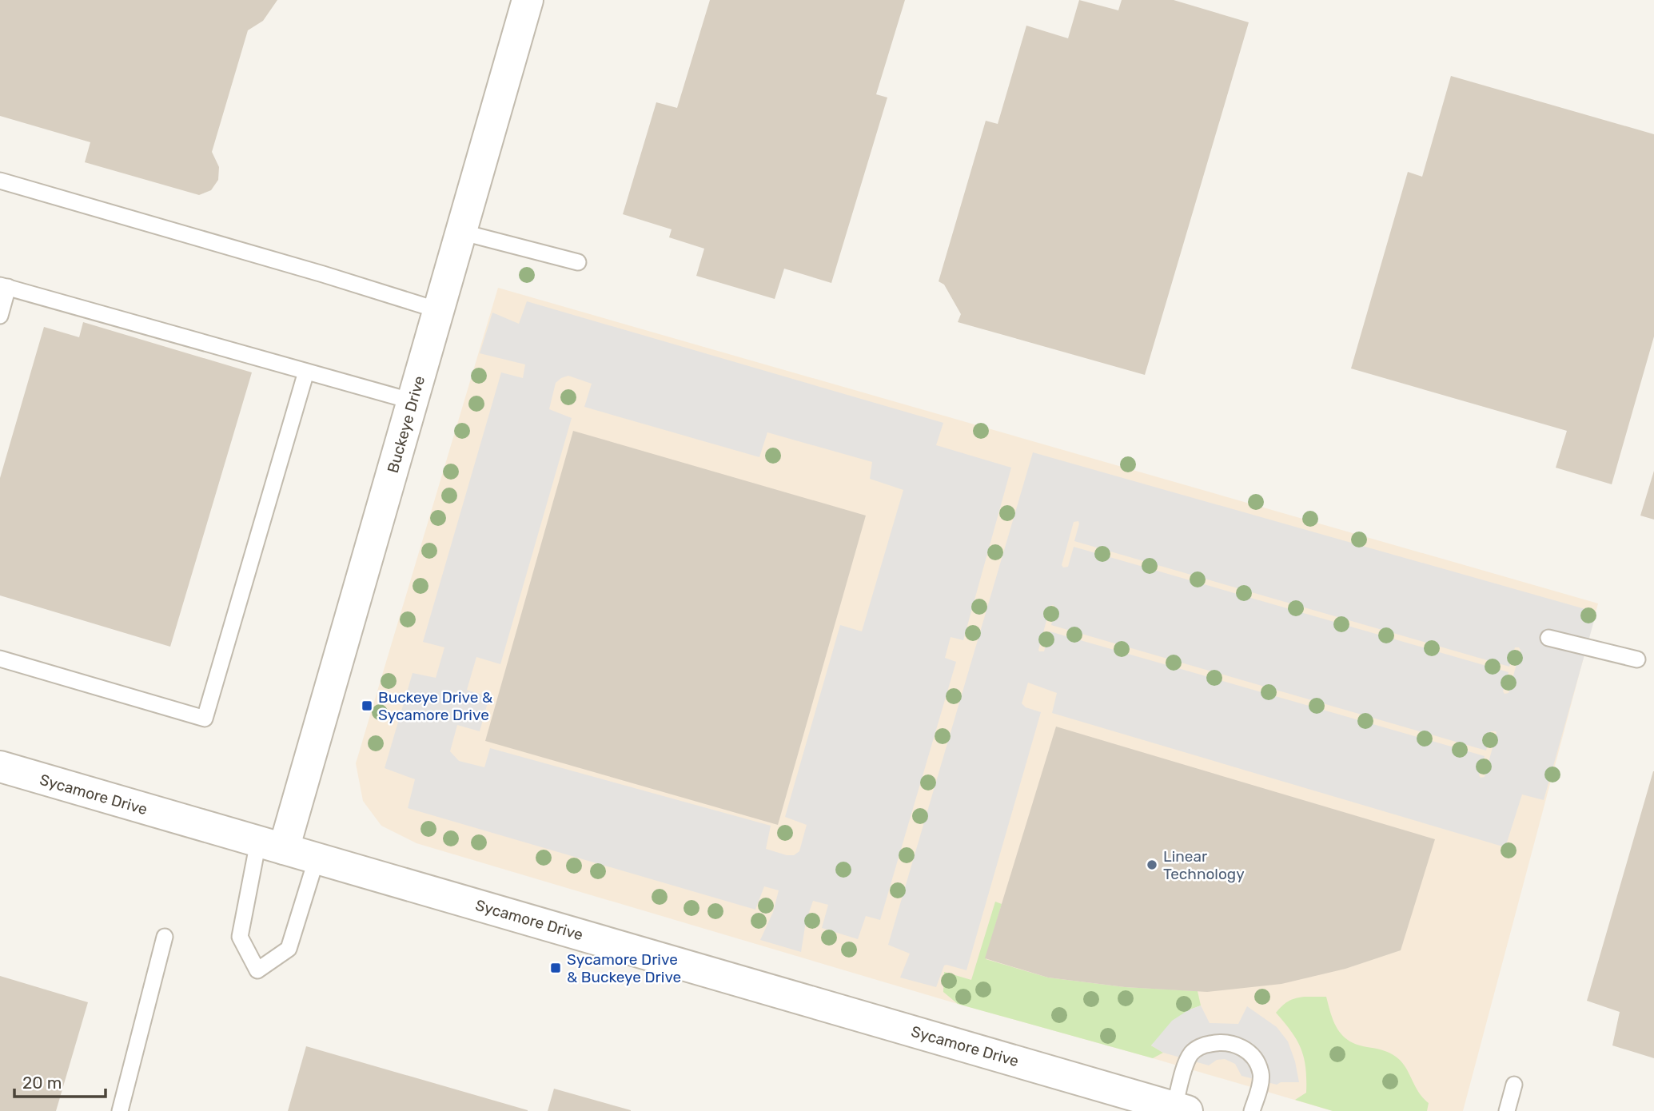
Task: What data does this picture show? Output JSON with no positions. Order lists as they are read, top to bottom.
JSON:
{
  "streets": {
    "street": ["Buckeye Drive", "Sycamore Drive"]
  },
  "crossings": [
    ["Buckeye Drive", "Sycamore Drive"]
  ],
  "places": {
    "transit": ["Buckeye Drive & Sycamore Drive", "Sycamore Drive & Buckeye Drive"],
    "other": ["Linear Technology"]
  },
  "scale_bar": "20 m"
}
